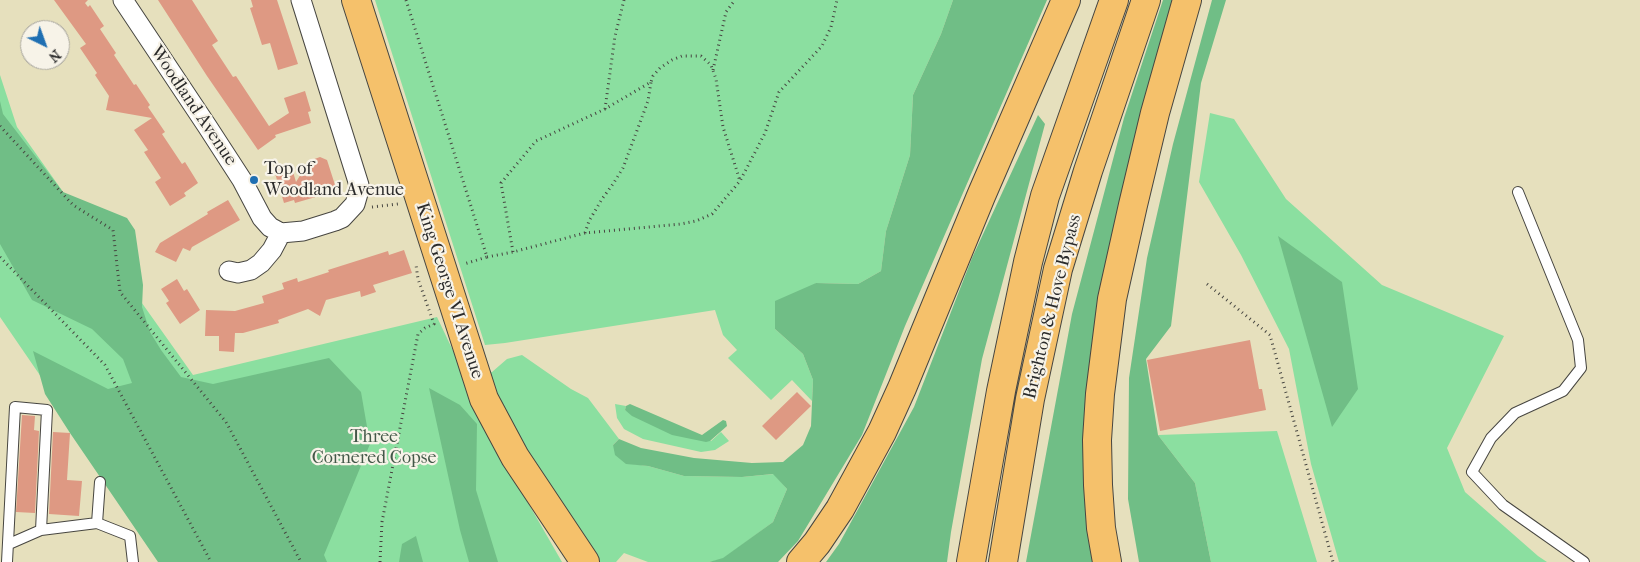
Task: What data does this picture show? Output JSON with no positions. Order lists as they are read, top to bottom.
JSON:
{
  "streets": {
    "main road": ["King George VI Avenue", "Brighton & Hove Bypass"],
    "street": ["Woodland Avenue"]
  },
  "parks": ["Three Cornered Copse"],
  "places": ["Top of Woodland Avenue"],
  "north": "bottom right"
}
